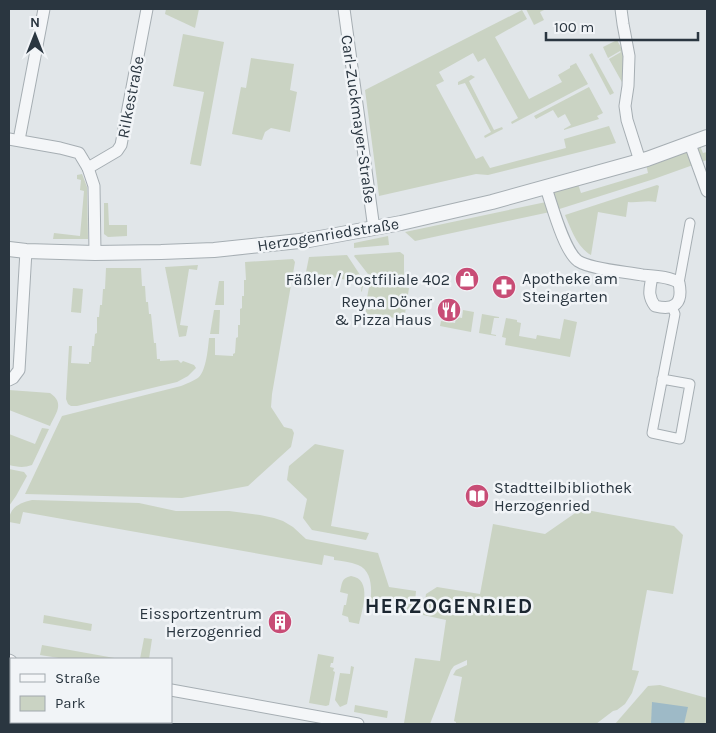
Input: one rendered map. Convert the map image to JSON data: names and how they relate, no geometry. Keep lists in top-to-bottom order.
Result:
{
  "streets": {
    "street": ["Rilkestraße", "Carl-Zuckmayer-Straße", "Herzogenriedstraße"]
  },
  "crossings": [
    ["Carl-Zuckmayer-Straße", "Herzogenriedstraße"]
  ],
  "districts": ["HERZOGENRIED"],
  "places": {
    "shop": ["Fäßler / Postfiliale 402"],
    "pharmacy": ["Apotheke am Steingarten"],
    "restaurant": ["Reyna Döner & Pizza Haus"],
    "library": ["Stadtteilbibliothek Herzogenried"],
    "building": ["Eissportzentrum Herzogenried"]
  },
  "legend": ["Straße", "Park"],
  "scale_bar": "100 m",
  "north": "top"
}
